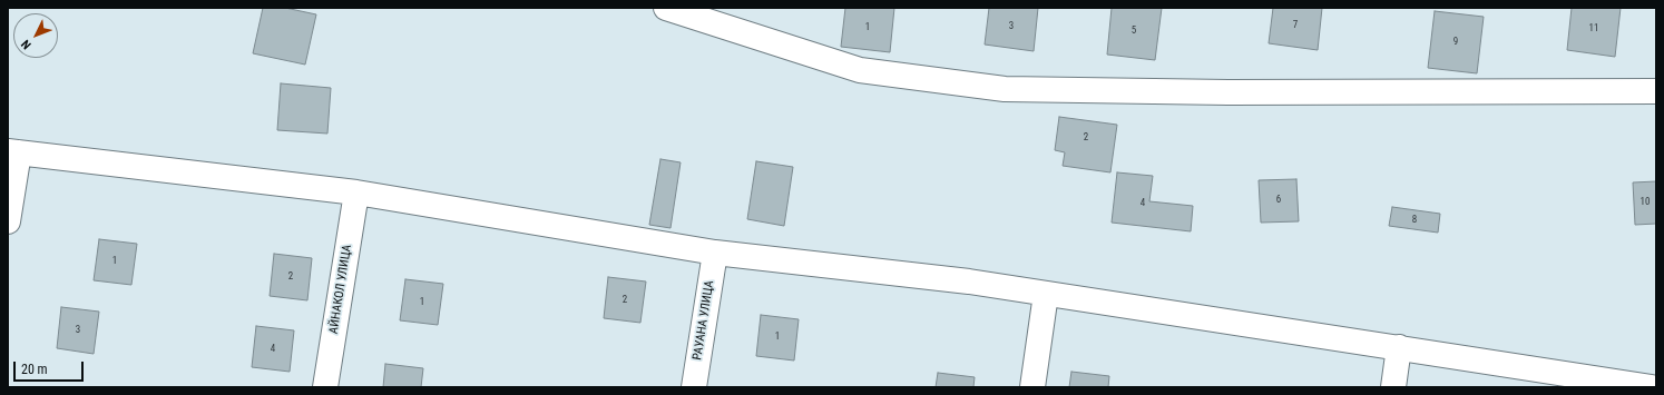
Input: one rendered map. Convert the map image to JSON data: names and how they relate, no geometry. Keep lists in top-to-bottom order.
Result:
{
  "streets": {
    "street": ["АЙНАКОЛ УЛИЦА", "РАУАНА УЛИЦА"]
  },
  "house_numbers": [
    "7",
    "3",
    "1",
    "11",
    "5",
    "9",
    "2",
    "6",
    "10",
    "4",
    "8",
    "1",
    "2",
    "2",
    "1",
    "3",
    "1",
    "4"
  ],
  "scale_bar": "20 m",
  "north": "bottom left"
}
